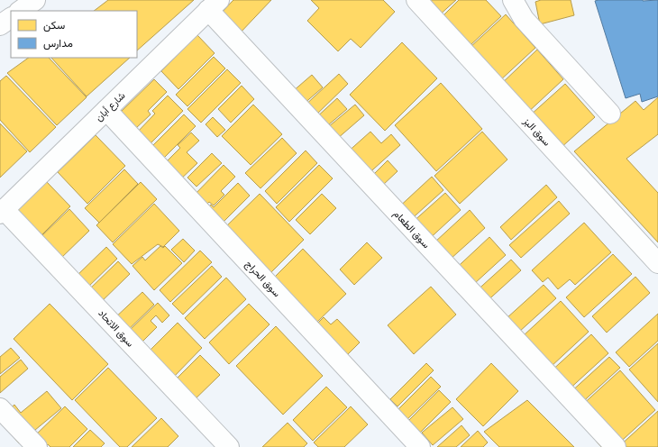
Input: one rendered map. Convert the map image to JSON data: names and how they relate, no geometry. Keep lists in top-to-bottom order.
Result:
{
  "streets": {
    "street": [
      "شارع أبان",
      "سوق البز",
      "سوق الطعام",
      "سوق الحراج",
      "سوق الاتحاد"
    ]
  },
  "crossings": [
    ["شارع أبان", "سوق الطعام"],
    ["شارع أبان", "سوق الحراج"],
    ["شارع أبان", "سوق الاتحاد"]
  ],
  "legend": ["سكن", "مدارس"]
}
